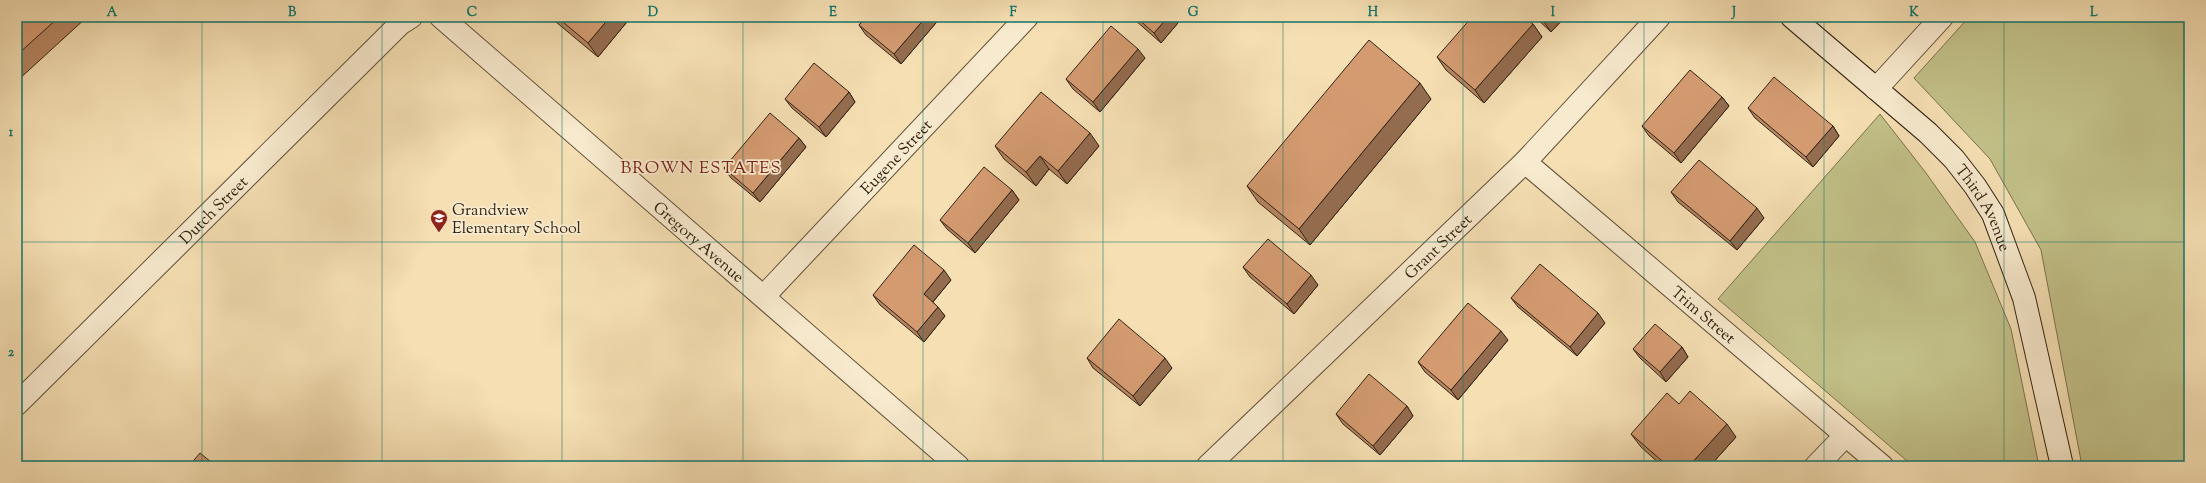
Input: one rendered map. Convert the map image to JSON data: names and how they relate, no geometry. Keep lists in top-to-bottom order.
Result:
{
  "streets": {
    "street": [
      "Eugene Street",
      "Third Avenue",
      "Dutch Street",
      "Gregory Avenue",
      "Grant Street",
      "Trim Street"
    ]
  },
  "crossings": [
    ["Eugene Street", "Gregory Avenue"],
    ["Grant Street", "Trim Street"]
  ],
  "districts": ["BROWN ESTATES"],
  "places": {
    "school or university": ["Grandview Elementary School"]
  },
  "grid": {
    "columns": [
      "A",
      "B",
      "C",
      "D",
      "E",
      "F",
      "G",
      "H",
      "I",
      "J",
      "K",
      "L"
    ],
    "rows": ["1", "2"]
  }
}
